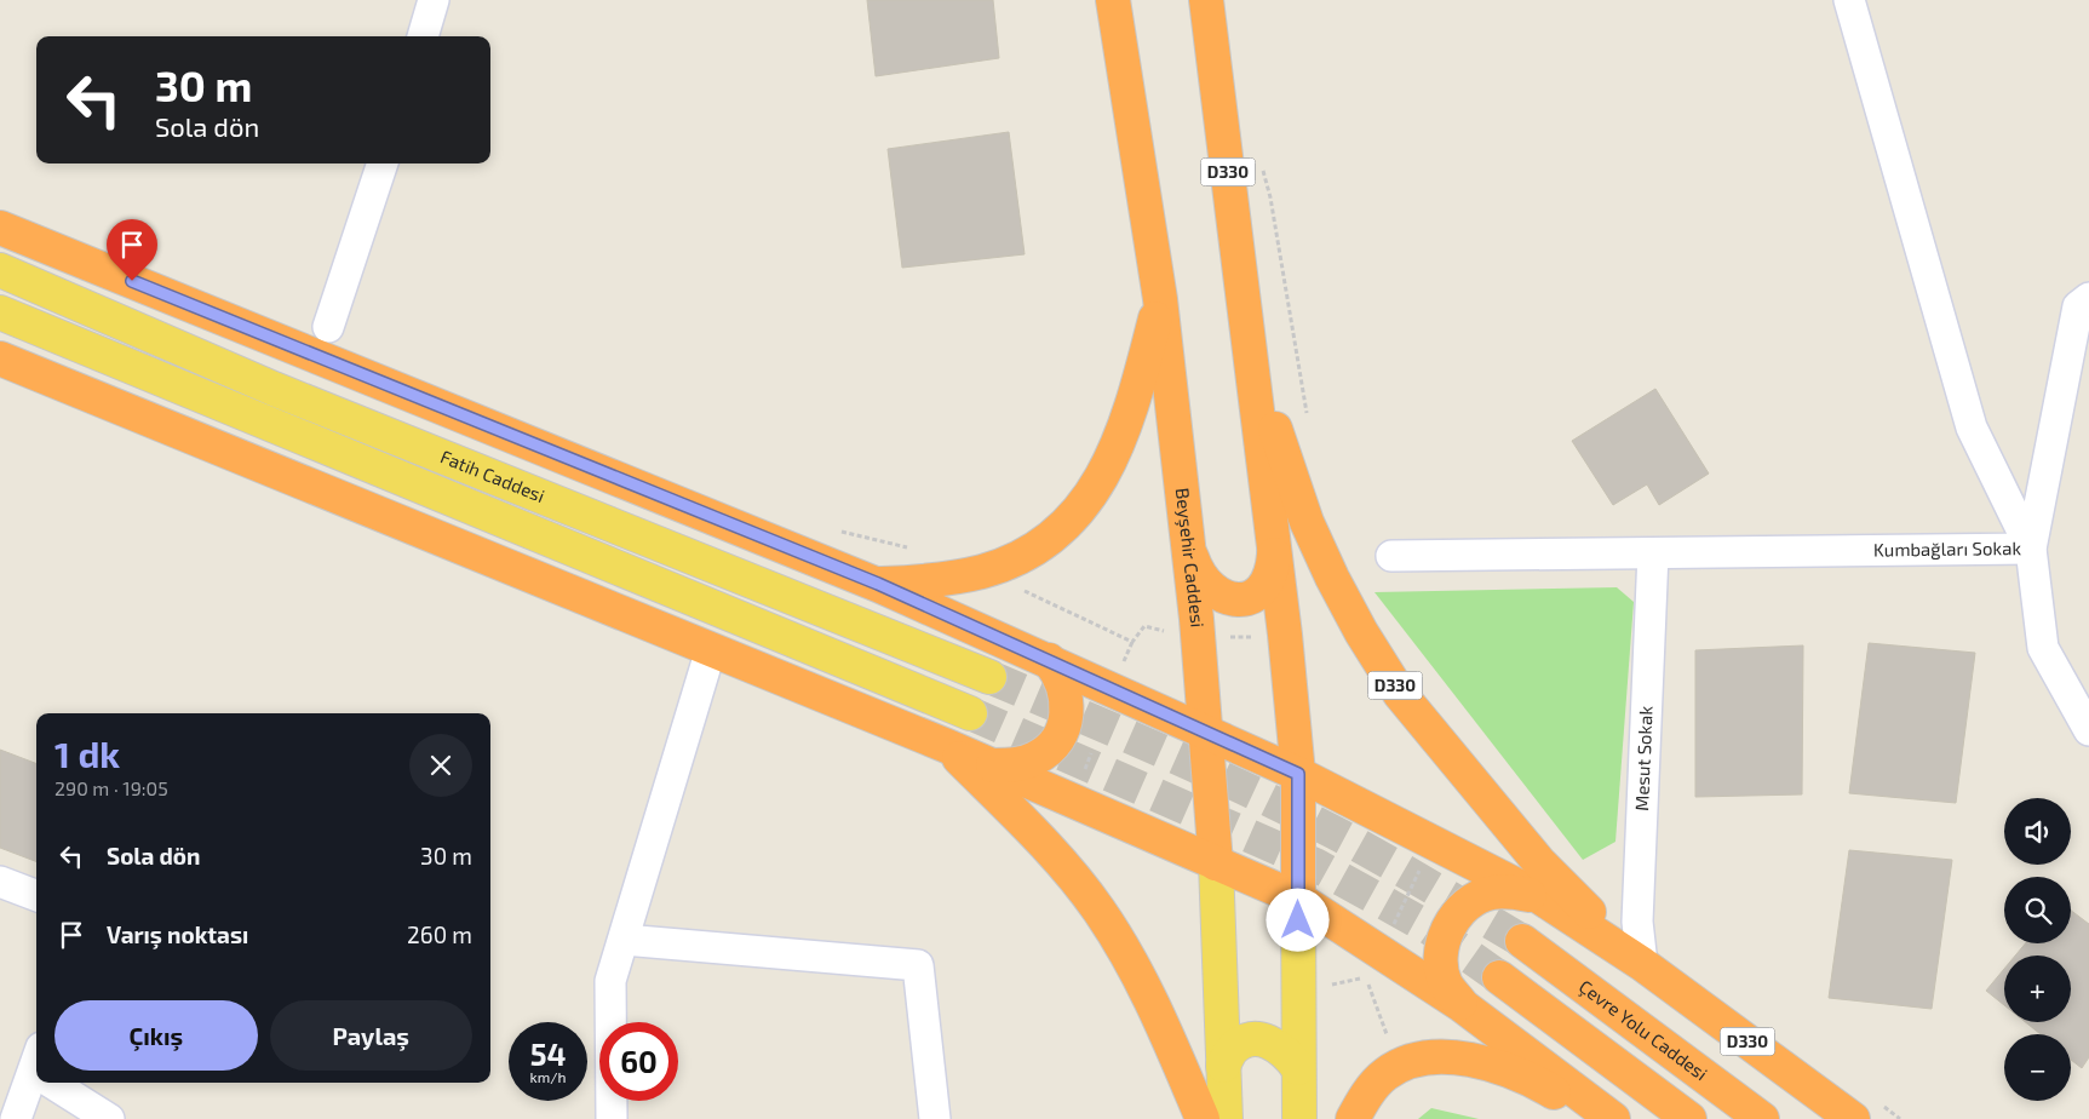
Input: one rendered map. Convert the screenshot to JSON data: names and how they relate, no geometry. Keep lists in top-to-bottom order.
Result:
{
  "streets": {
    "highway": ["D330", "Beyşehir Caddesi", "Çevre Yolu Caddesi"],
    "main road": ["Fatih Caddesi"],
    "street": ["Kumbağları Sokak", "Mesut Sokak"]
  },
  "crossings": [
    ["D330", "Mesut Sokak"],
    ["Kumbağları Sokak", "Mesut Sokak"]
  ],
  "page": {
    "turn": ["30 m", "Sola dön"],
    "heading": ["1 dk", "290 m · 19:05"],
    "map_buttons": ["+", "−"],
    "list": [
      {
        "name": "Sola dön",
        "value": "30 m"
      },
      {
        "name": "Varış noktası",
        "value": "260 m"
      }
    ],
    "buttons": ["Çıkış", "Paylaş"],
    "speed": "54 km/h",
    "limit": "60"
  }
}
